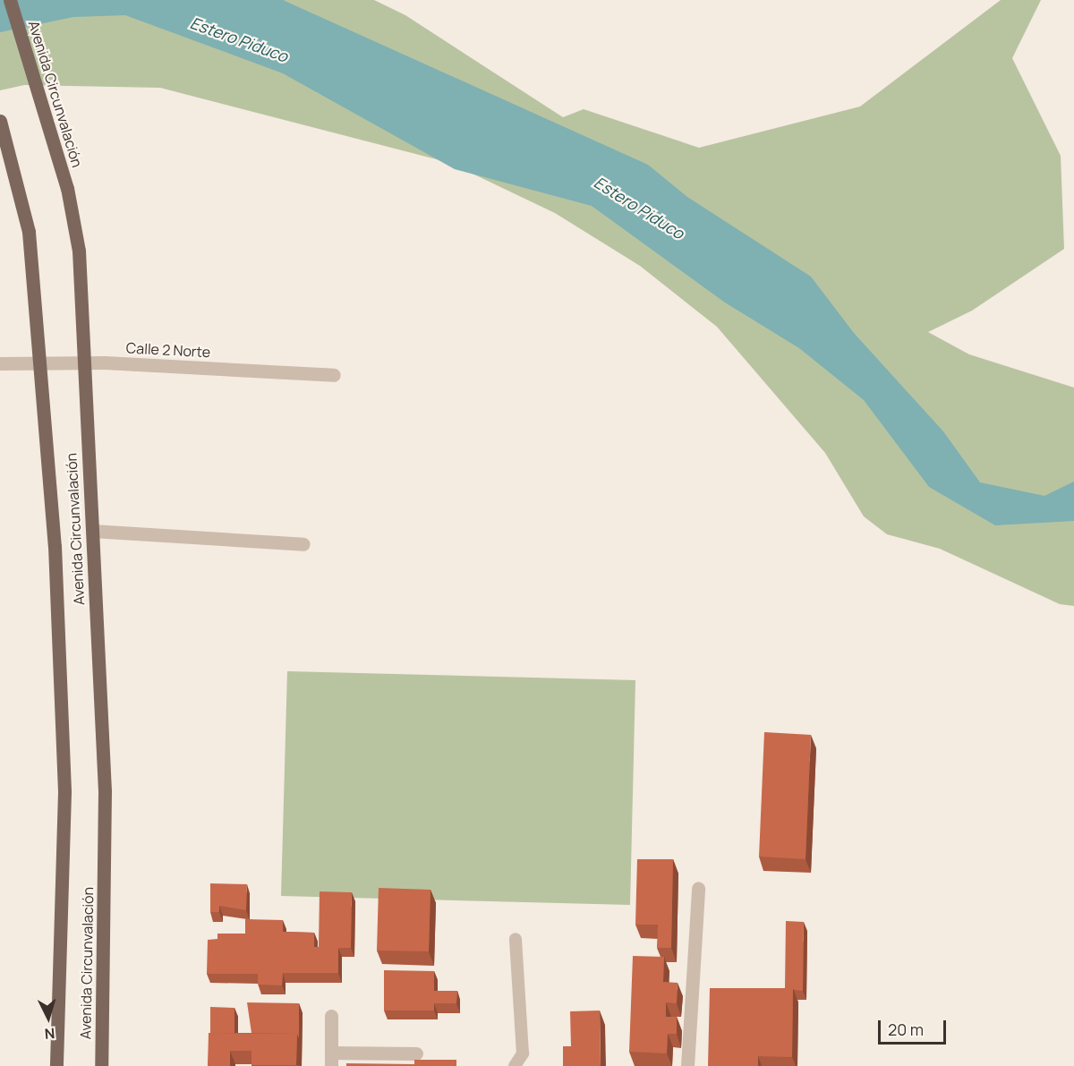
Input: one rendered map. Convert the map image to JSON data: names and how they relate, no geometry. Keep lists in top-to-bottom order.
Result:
{
  "streets": {
    "main road": ["Avenida Circunvalación"],
    "street": ["Calle 2 Norte"]
  },
  "crossings": [
    ["Avenida Circunvalación", "Calle 2 Norte"]
  ],
  "water": ["Estero Piduco"],
  "scale_bar": "20 m",
  "north": "bottom"
}
